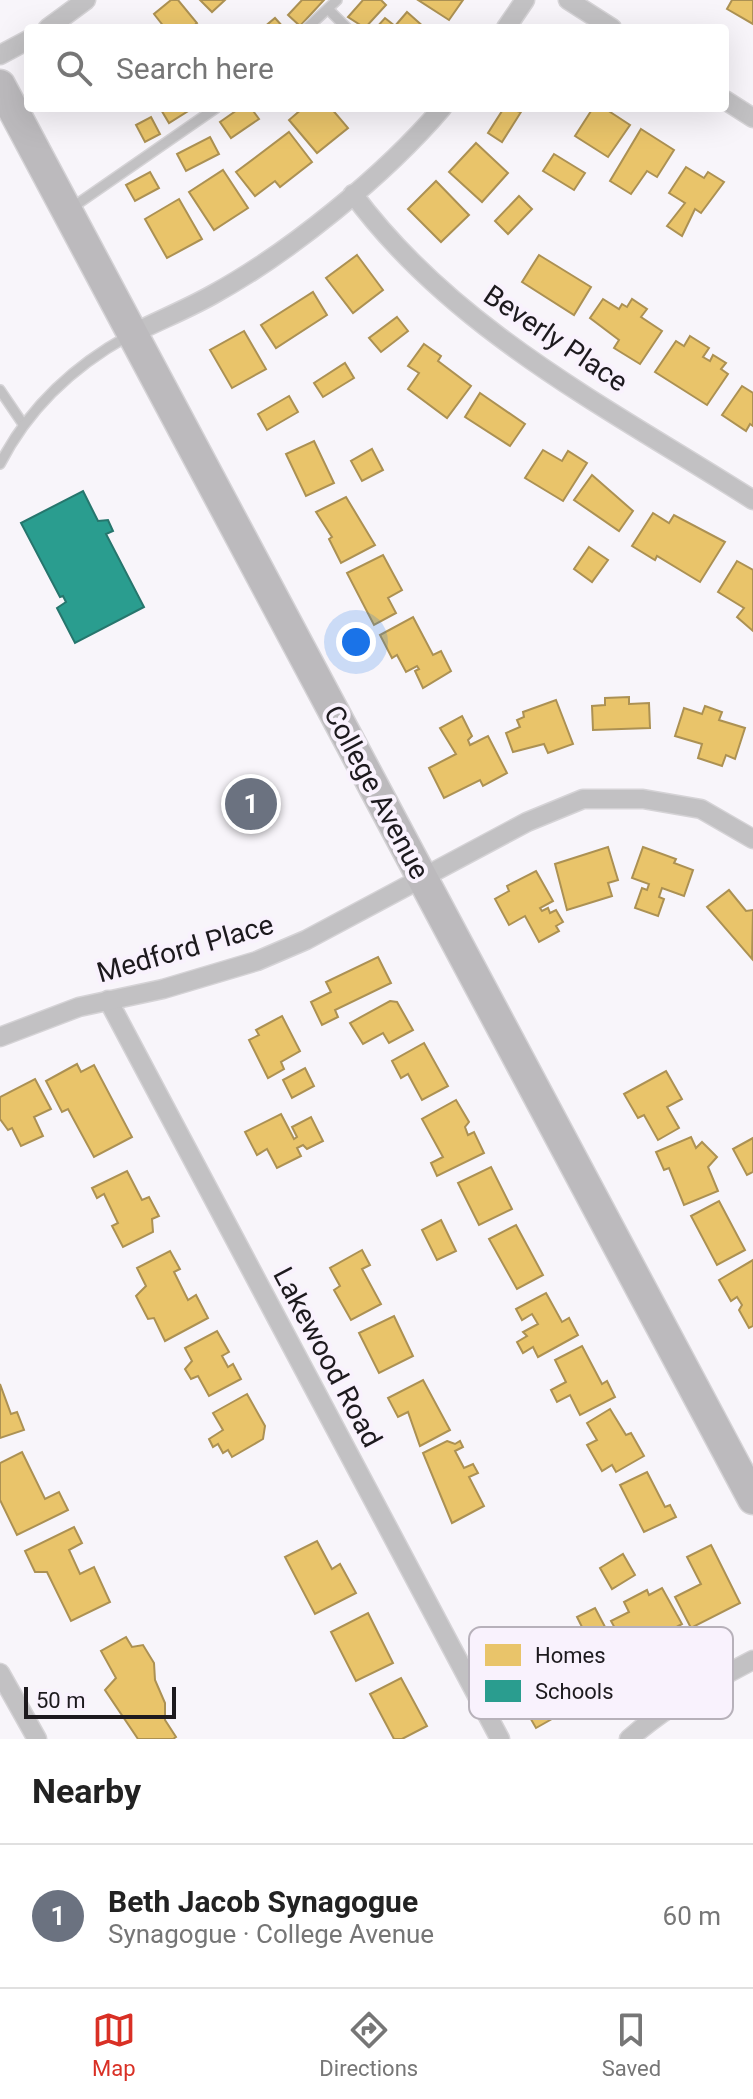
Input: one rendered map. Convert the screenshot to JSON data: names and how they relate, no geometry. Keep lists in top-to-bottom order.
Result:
{
  "streets": {
    "main road": ["College Avenue"],
    "street": ["Beverly Place", "Medford Place", "Lakewood Road"]
  },
  "crossings": [
    ["College Avenue", "Medford Place"],
    ["Medford Place", "Lakewood Road"]
  ],
  "legend": ["Homes", "Schools"],
  "scale_bar": "50 m",
  "page": {
    "search": "Search here",
    "pins": "1",
    "scale": "50 m",
    "heading": "Nearby",
    "list": [
      {
        "mark": "1",
        "name": "Beth Jacob Synagogue",
        "note": "Synagogue · College Avenue",
        "value": "60 m"
      }
    ],
    "nav": ["Map", "Directions", "Saved"]
  }
}
